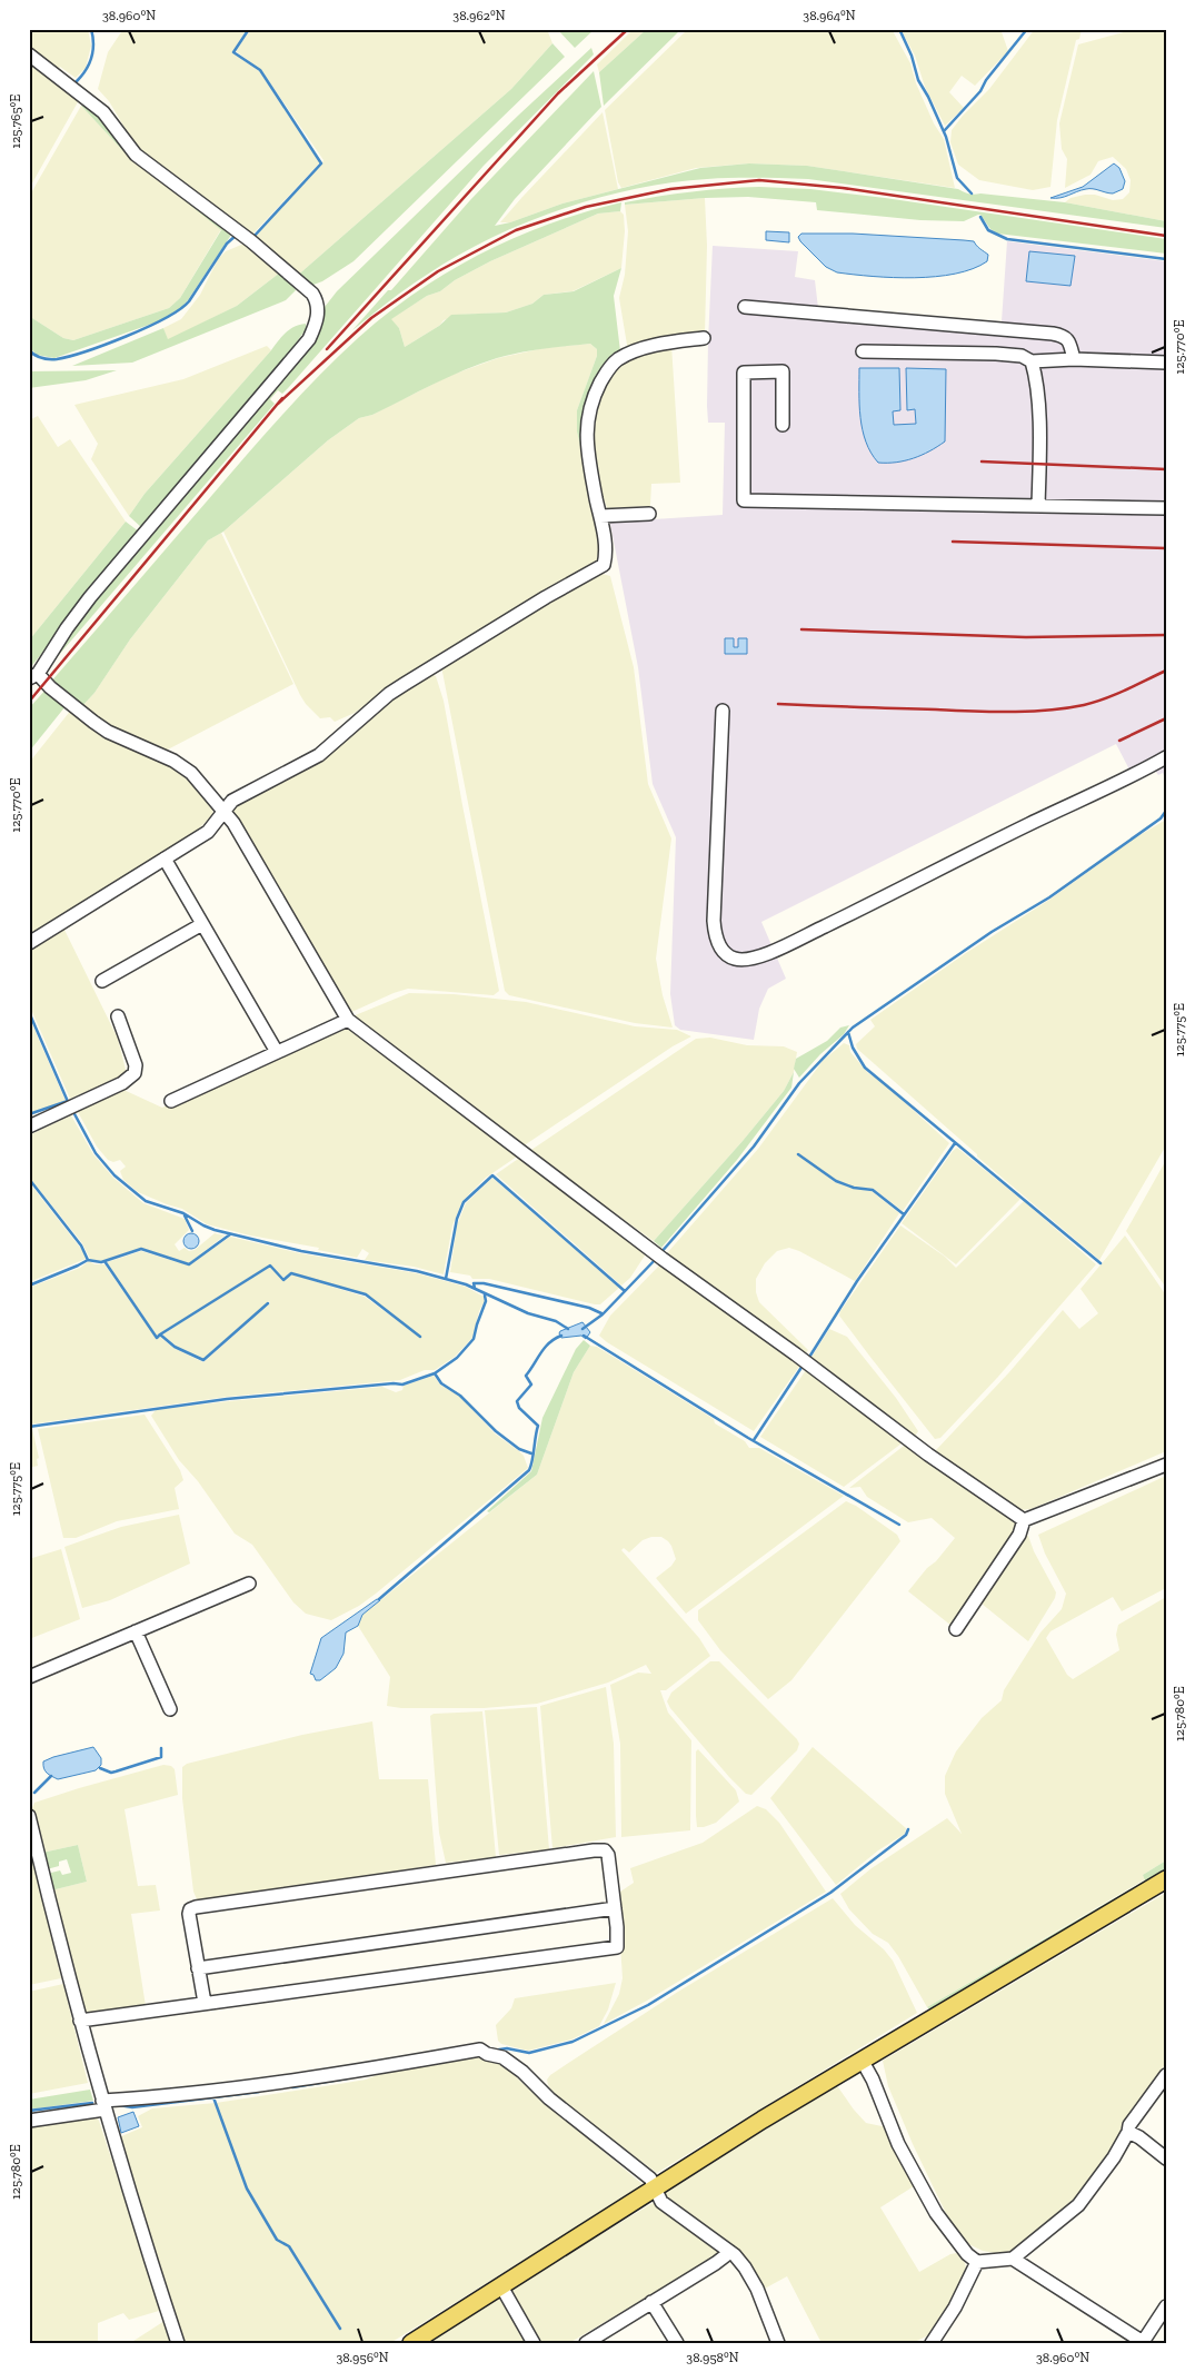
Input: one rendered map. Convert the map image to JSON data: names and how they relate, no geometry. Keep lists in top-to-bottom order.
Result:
{
  "coordinates": [
    "38.960°N",
    "38.962°N",
    "38.964°N",
    "125.765°E",
    "125.770°E",
    "125.775°E",
    "125.780°E",
    "38.956°N",
    "38.958°N"
  ]
}
